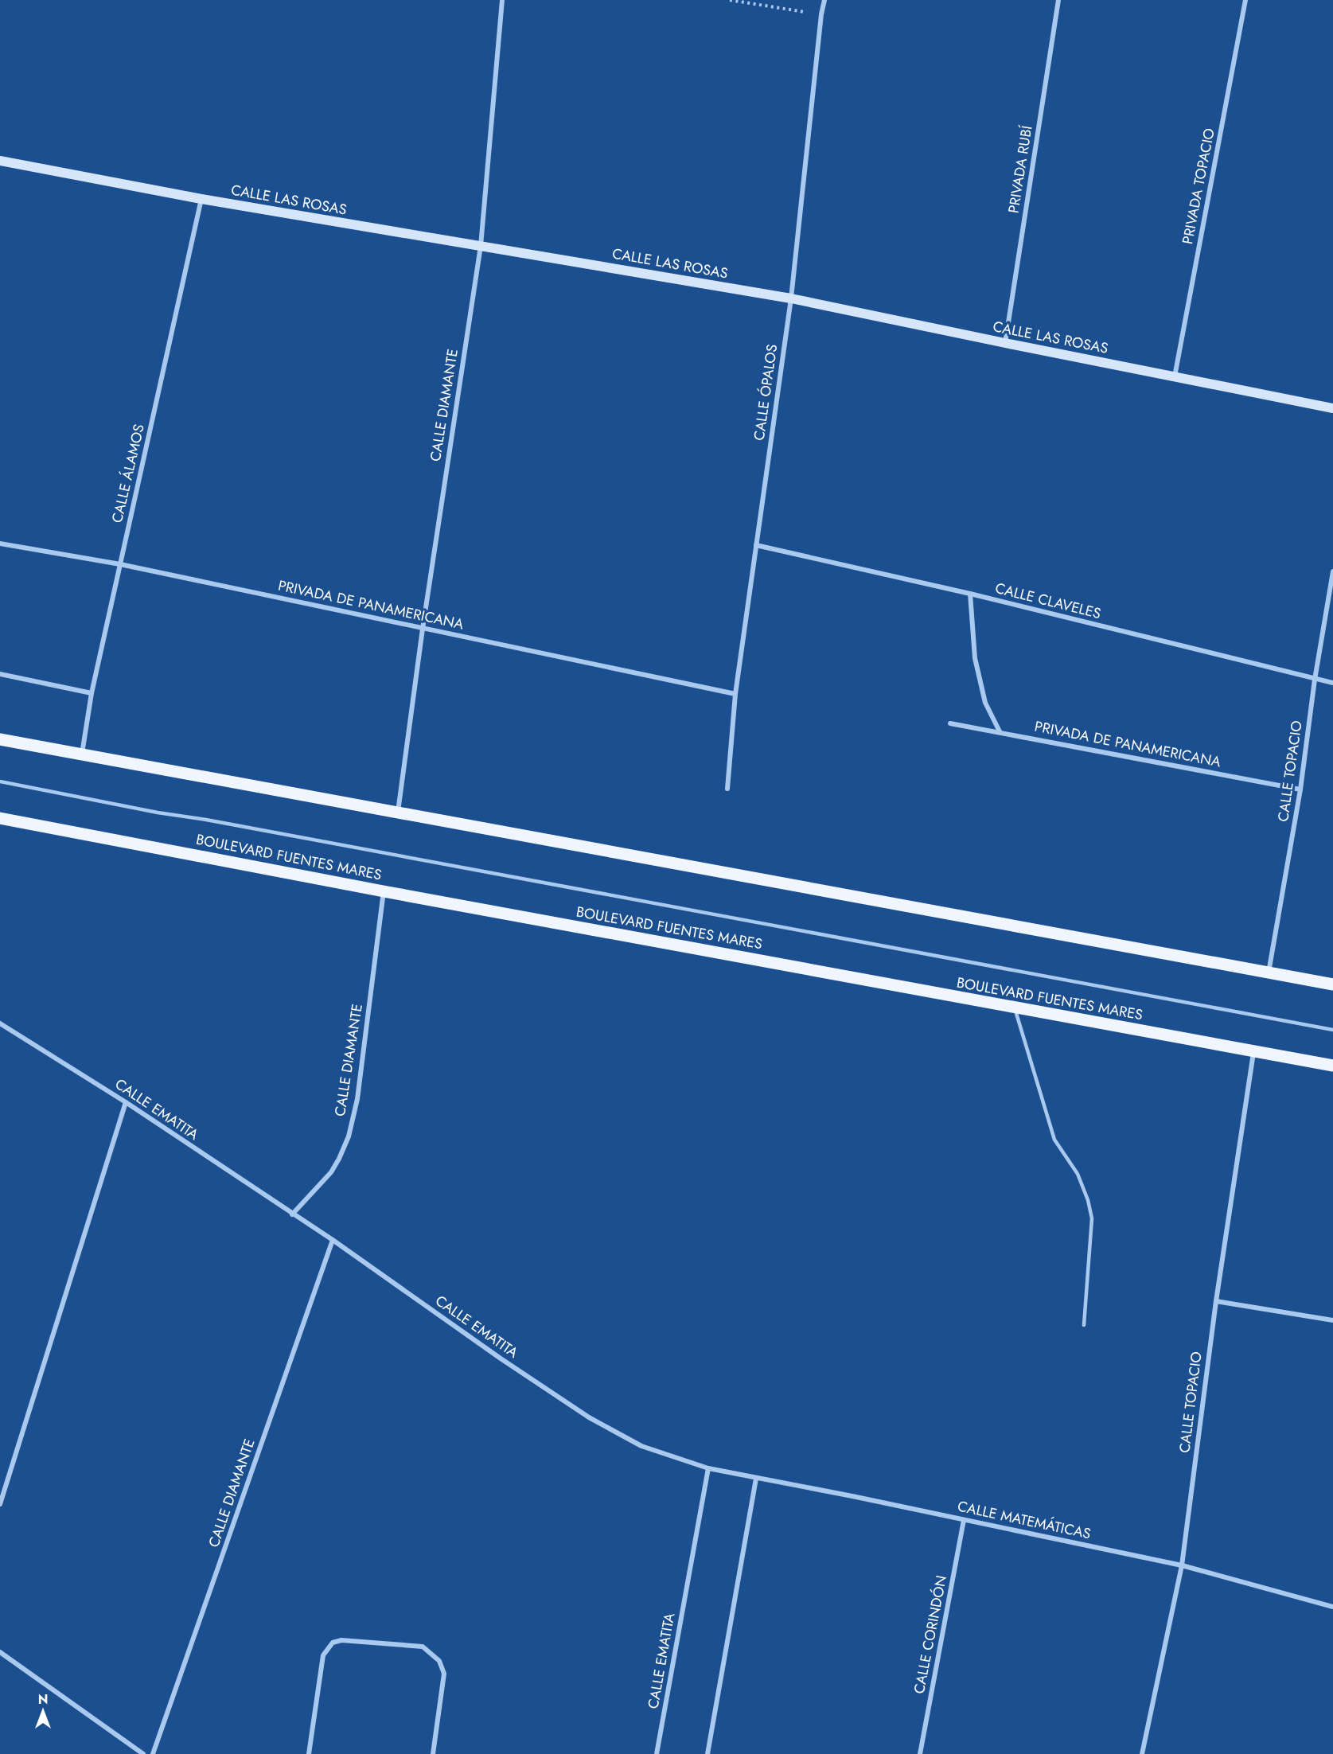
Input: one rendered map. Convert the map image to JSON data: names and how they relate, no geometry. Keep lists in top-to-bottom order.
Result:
{
  "streets": {
    "main road": ["BOULEVARD FUENTES MARES"],
    "street": [
      "PRIVADA RUBÍ",
      "PRIVADA TOPACIO",
      "CALLE LAS ROSAS",
      "CALLE ÓPALOS",
      "CALLE DIAMANTE",
      "CALLE ÁLAMOS",
      "CALLE CLAVELES",
      "PRIVADA DE PANAMERICANA",
      "CALLE TOPACIO",
      "CALLE EMATITA",
      "CALLE MATEMÁTICAS",
      "CALLE CORINDÓN"
    ]
  },
  "crossings": [
    ["PRIVADA RUBÍ", "CALLE LAS ROSAS"],
    ["PRIVADA TOPACIO", "CALLE LAS ROSAS"],
    ["CALLE LAS ROSAS", "CALLE ÓPALOS"],
    ["CALLE LAS ROSAS", "CALLE DIAMANTE"],
    ["CALLE LAS ROSAS", "CALLE ÁLAMOS"],
    ["CALLE ÓPALOS", "CALLE CLAVELES"],
    ["CALLE ÓPALOS", "PRIVADA DE PANAMERICANA"],
    ["CALLE DIAMANTE", "PRIVADA DE PANAMERICANA"],
    ["CALLE DIAMANTE", "BOULEVARD FUENTES MARES"],
    ["CALLE DIAMANTE", "CALLE EMATITA"],
    ["CALLE ÁLAMOS", "PRIVADA DE PANAMERICANA"],
    ["CALLE CLAVELES", "CALLE TOPACIO"],
    ["PRIVADA DE PANAMERICANA", "CALLE TOPACIO"],
    ["CALLE TOPACIO", "BOULEVARD FUENTES MARES"],
    ["CALLE TOPACIO", "CALLE MATEMÁTICAS"],
    ["CALLE EMATITA", "CALLE MATEMÁTICAS"],
    ["CALLE MATEMÁTICAS", "CALLE CORINDÓN"]
  ],
  "north": "top"
}
